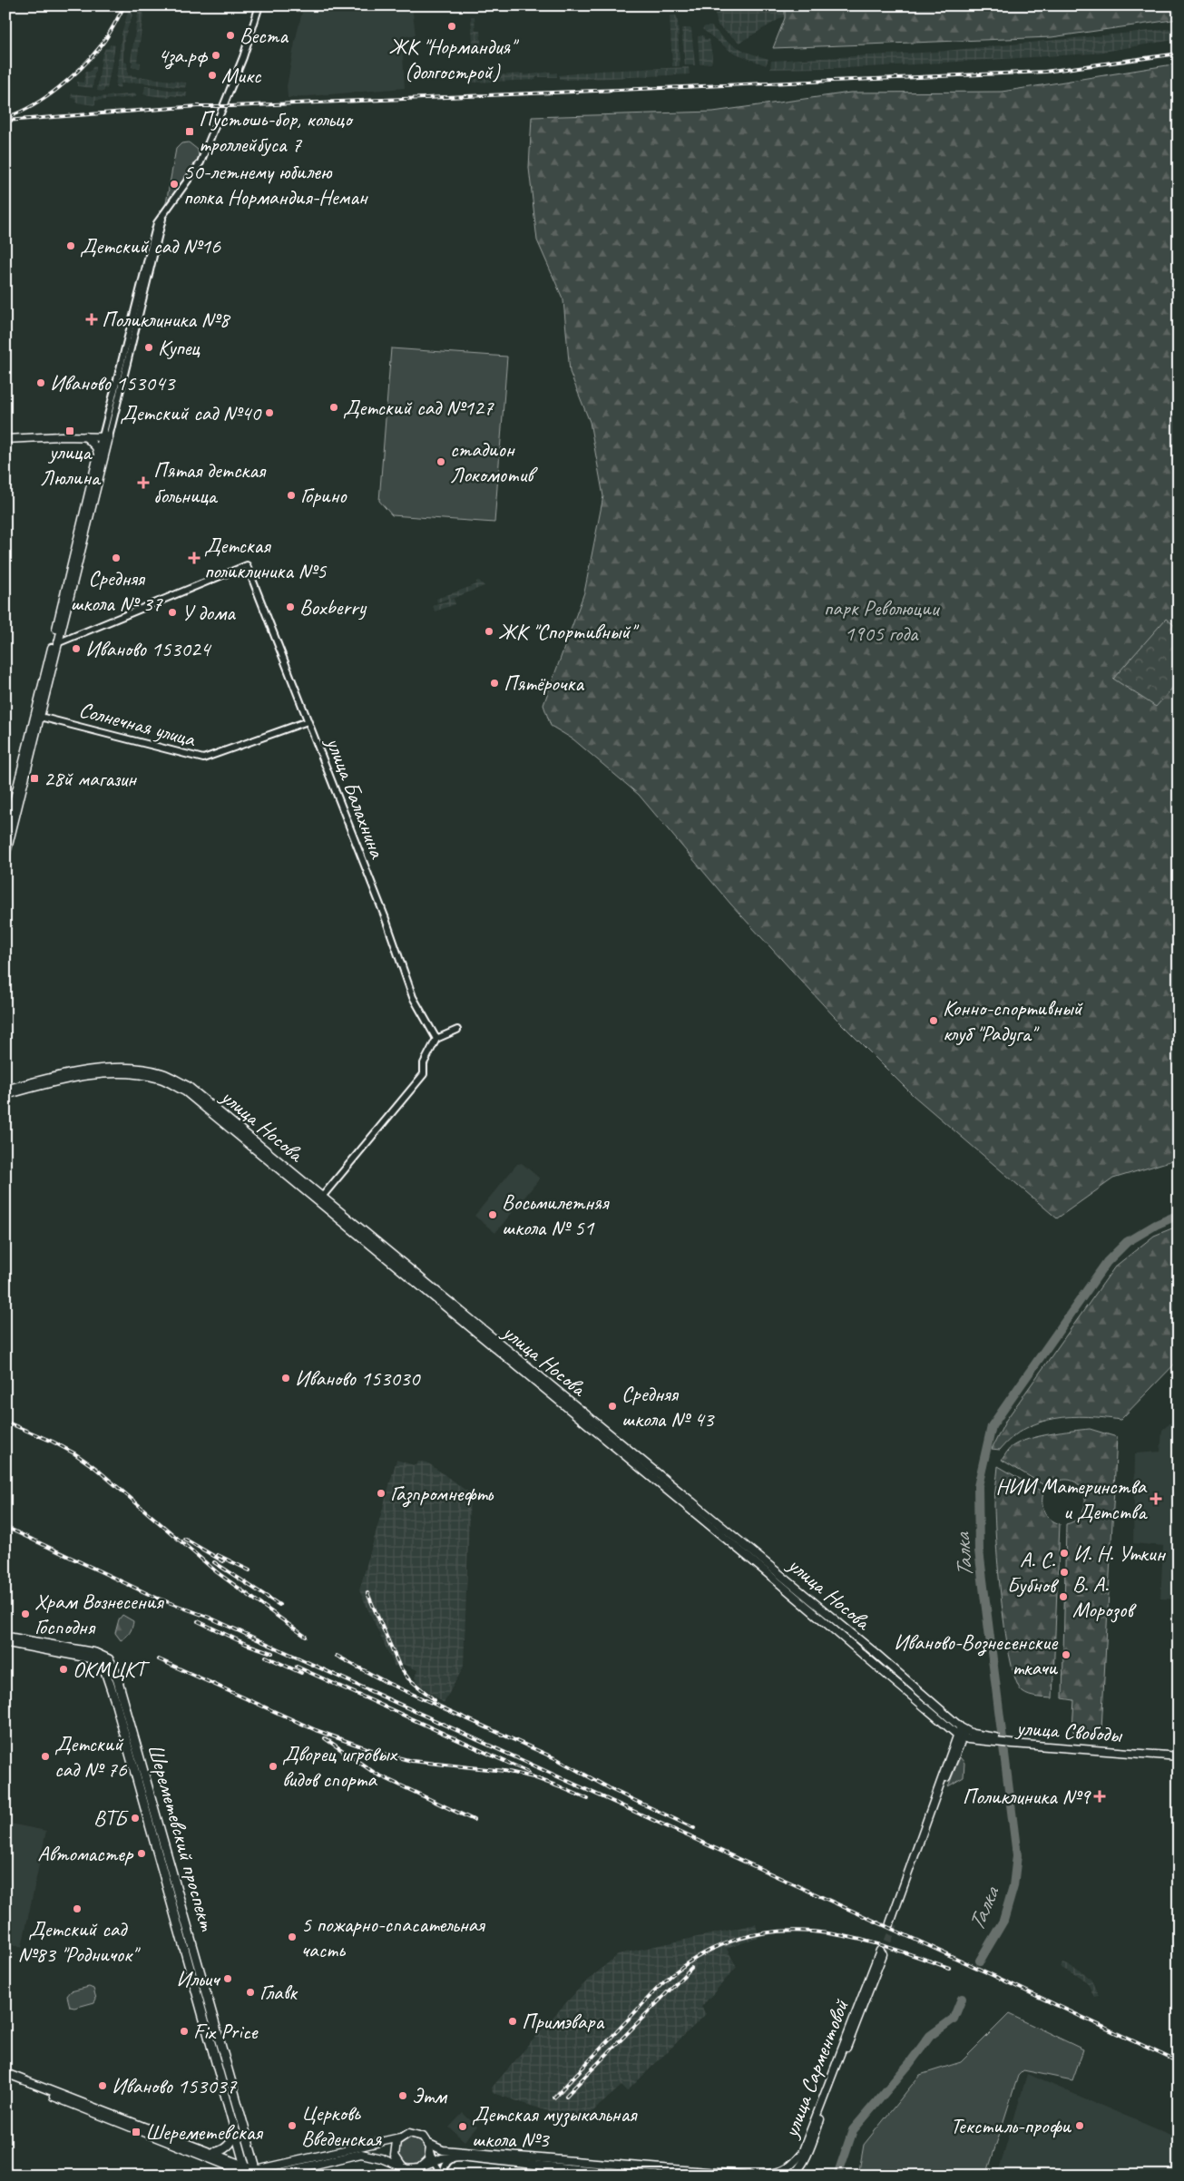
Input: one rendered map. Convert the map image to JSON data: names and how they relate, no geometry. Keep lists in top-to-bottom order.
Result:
{
  "streets": {
    "main road": [
      "улица Носова",
      "улица Свободы",
      "Шереметевский проспект",
      "улица Сарментовой"
    ],
    "street": ["Солнечная улица", "улица Балахнина"]
  },
  "crossings": [
    ["Солнечная улица", "улица Балахнина"],
    ["улица Носова", "улица Свободы"]
  ],
  "water": ["Талка"],
  "parks": ["парк Революции 1905 года"],
  "places": {
    "other": [
      "ЖК \"Нормандия\" (долгострой)",
      "Веста",
      "4за.рф",
      "Микс",
      "50-летнему юбилею полка Нормандия-Неман",
      "Детский сад №16",
      "Купец",
      "Иваново 153043",
      "Детский сад №127",
      "Детский сад №40",
      "стадион Локомотив",
      "Горино",
      "Средняя школа № 37",
      "Boxberry",
      "У дома",
      "ЖК \"Спортивный\"",
      "Иваново 153024",
      "Пятёрочка",
      "Конно-спортивный клуб \"Радуга\"",
      "Восьмилетняя школа № 51",
      "Иваново 153030",
      "Средняя школа № 43",
      "Газпромнефть",
      "И. Н. Уткин",
      "А. С. Бубнов",
      "В. А. Морозов",
      "Храм Вознесения Господня",
      "Иваново-Вознесенские ткачи",
      "ОКМЦКТ",
      "Детский сад № 76",
      "Дворец игровых видов спорта",
      "ВТБ",
      "Автомастер",
      "Детский сад №83 \"Родничок\"",
      "5 пожарно-спасательная часть",
      "Ильич",
      "Главк",
      "Примэвара",
      "Fix Price",
      "Иваново 153037",
      "Этм",
      "Церковь Введенская",
      "Текстиль-профи",
      "Детская музыкальная школа №3"
    ],
    "transit": [
      "Пустошь-бор, кольцо троллейбуса 7",
      "улица Люлина",
      "28й магазин",
      "Шереметевская"
    ],
    "health": [
      "Поликлиника №8",
      "Пятая детская больница",
      "Детская поликлиника №5",
      "НИИ Материнства и Детства",
      "Поликлиника №9"
    ]
  }
}
